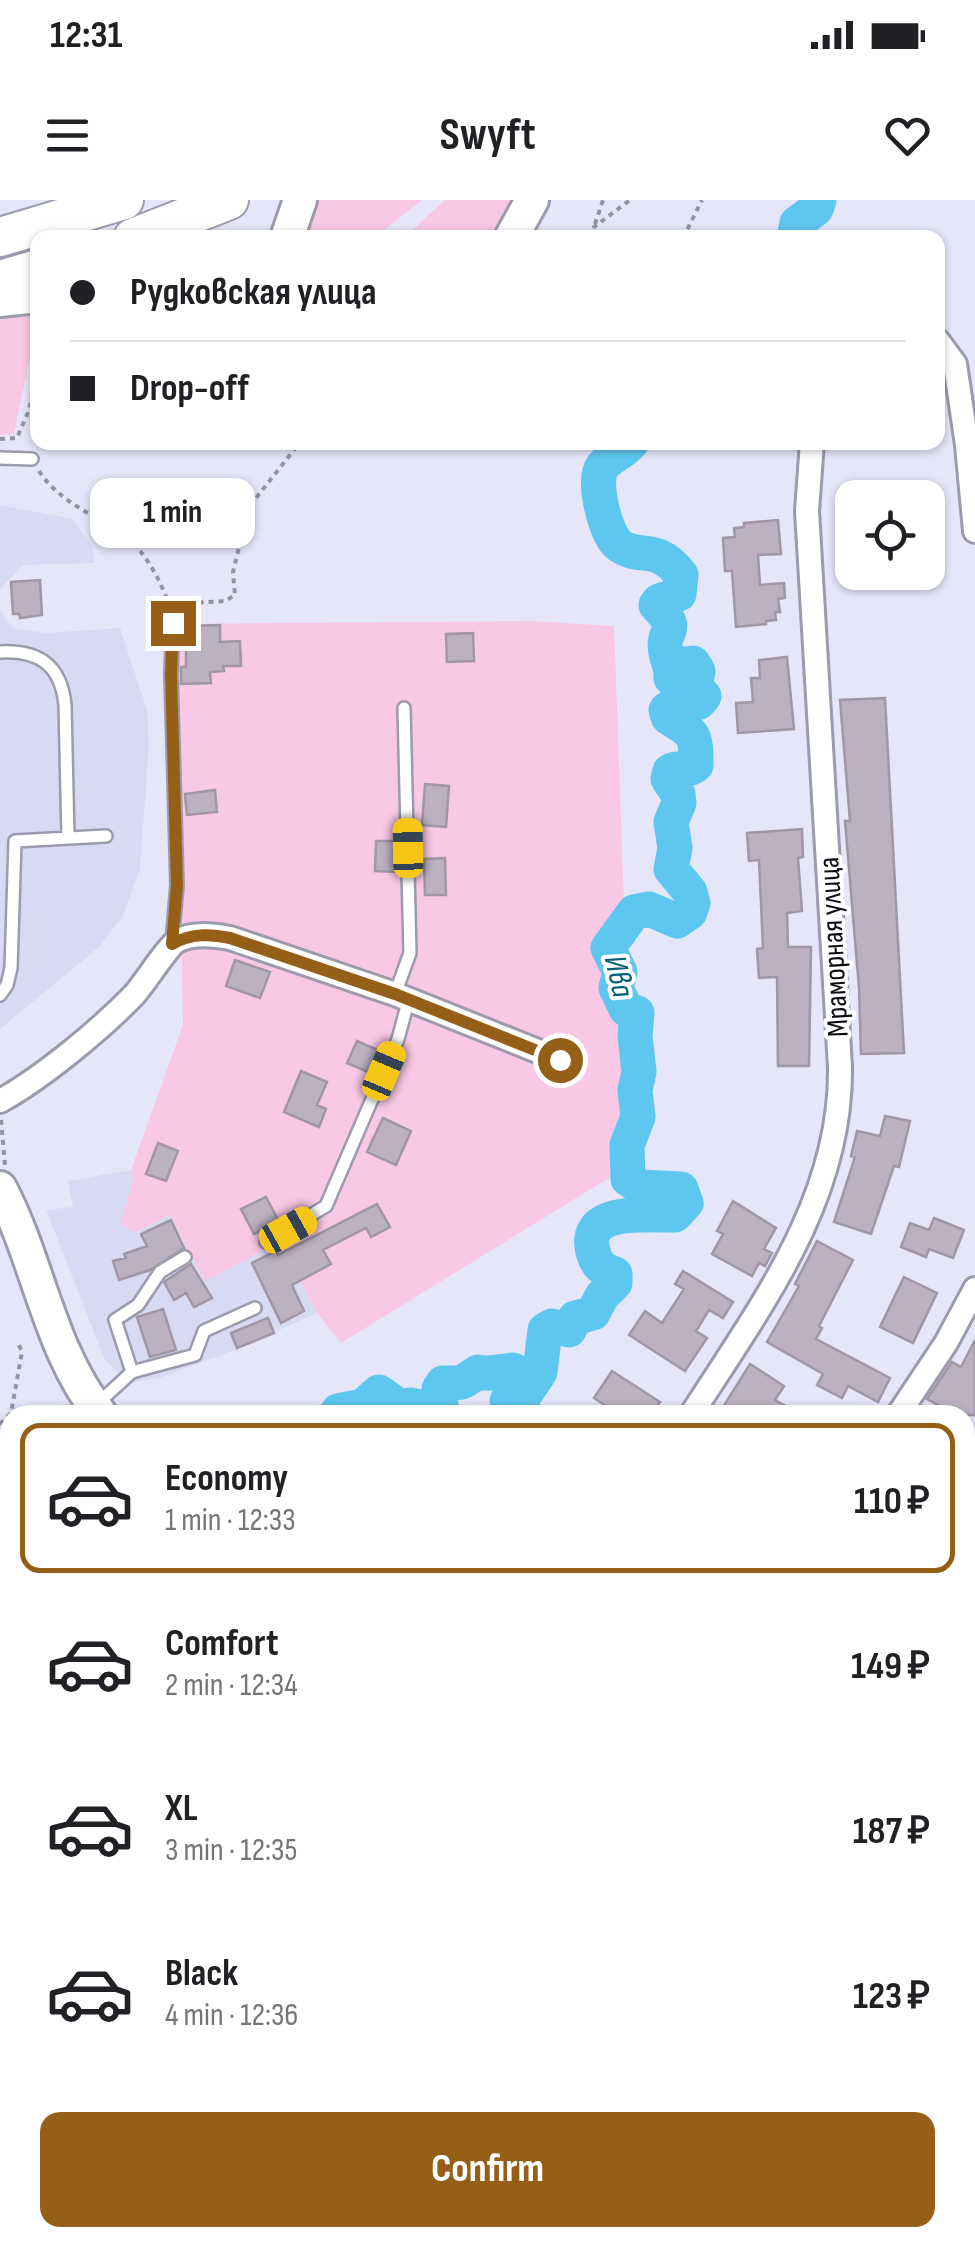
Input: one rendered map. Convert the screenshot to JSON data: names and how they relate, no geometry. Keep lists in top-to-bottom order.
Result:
{
  "streets": {
    "street": ["Мраморная улица"]
  },
  "water": ["Ива"],
  "page": {
    "status": "12:31",
    "header": "Swyft",
    "banner": ["Рудковская улица", "Drop-off"],
    "bubble": "1 min",
    "list": [
      {
        "name": "Economy",
        "note": "1 min · 12:33",
        "value": "110 ₽"
      },
      {
        "name": "Comfort",
        "note": "2 min · 12:34",
        "value": "149 ₽"
      },
      {
        "name": "XL",
        "note": "3 min · 12:35",
        "value": "187 ₽"
      },
      {
        "name": "Black",
        "note": "4 min · 12:36",
        "value": "123 ₽"
      }
    ],
    "buttons": "Confirm"
  }
}
